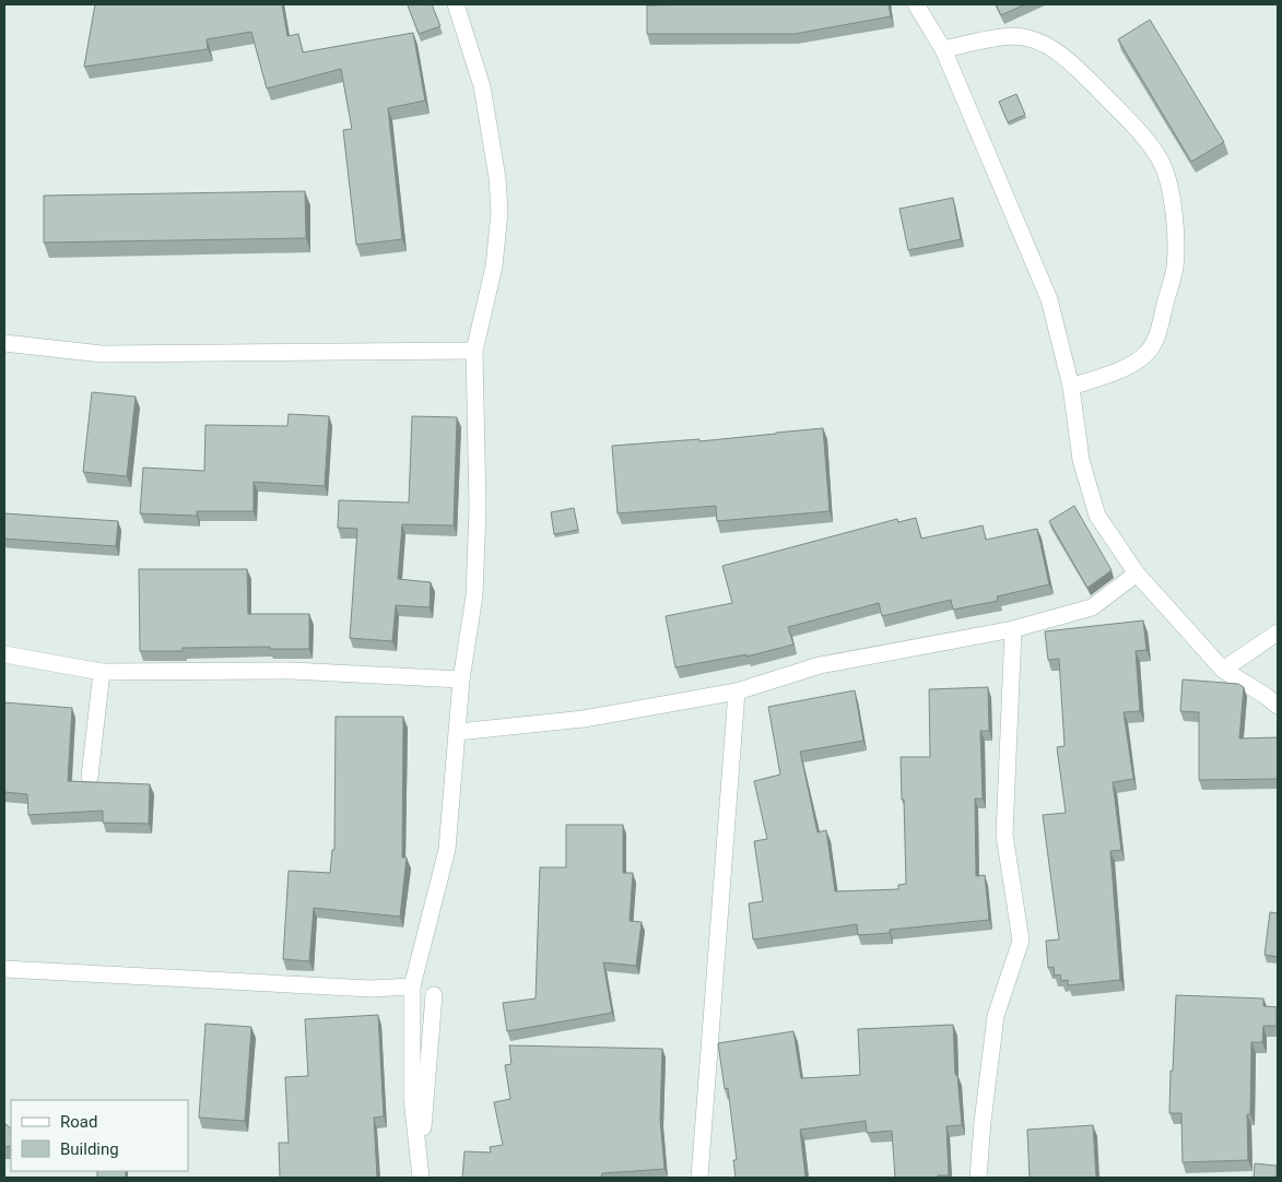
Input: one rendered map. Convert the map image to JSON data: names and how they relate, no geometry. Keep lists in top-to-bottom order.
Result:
{
  "legend": ["Road", "Building"]
}
